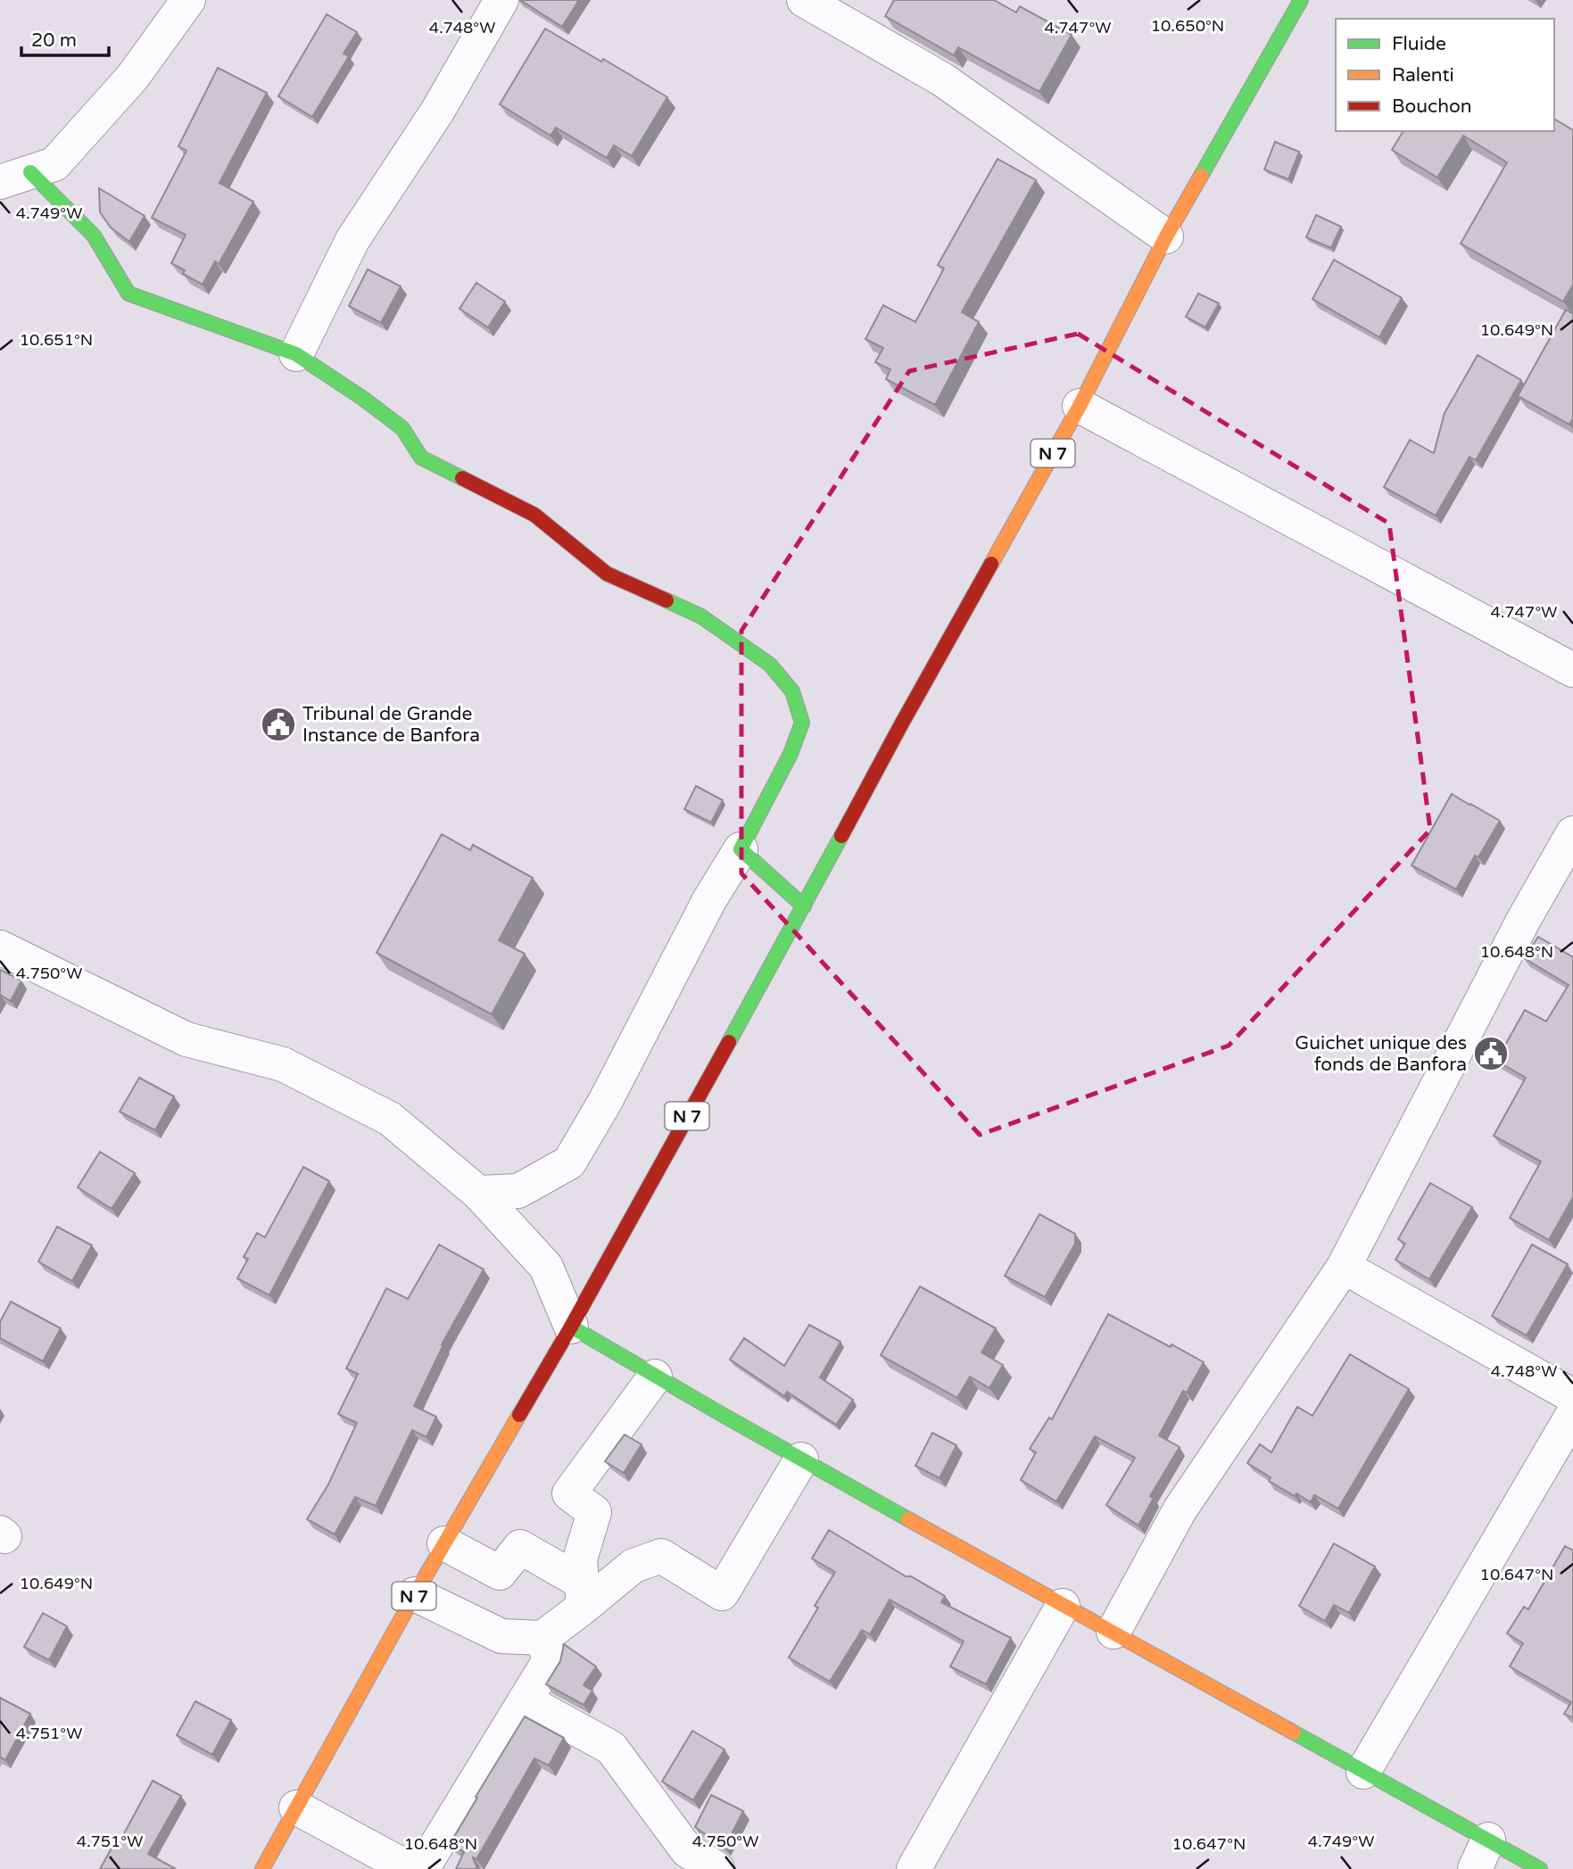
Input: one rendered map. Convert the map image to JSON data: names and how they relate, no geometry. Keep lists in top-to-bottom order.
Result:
{
  "streets": {
    "main road": ["N 7"]
  },
  "places": {
    "public building": ["Tribunal de Grande Instance de Banfora", "Guichet unique des fonds de Banfora"]
  },
  "legend": ["Fluide", "Ralenti", "Bouchon"],
  "scale_bar": "20 m",
  "coordinates": [
    "10.650°N",
    "4.747°W",
    "4.748°W",
    "4.749°W",
    "10.649°N",
    "10.651°N",
    "10.648°N",
    "4.750°W",
    "10.647°N",
    "4.751°W"
  ]
}
